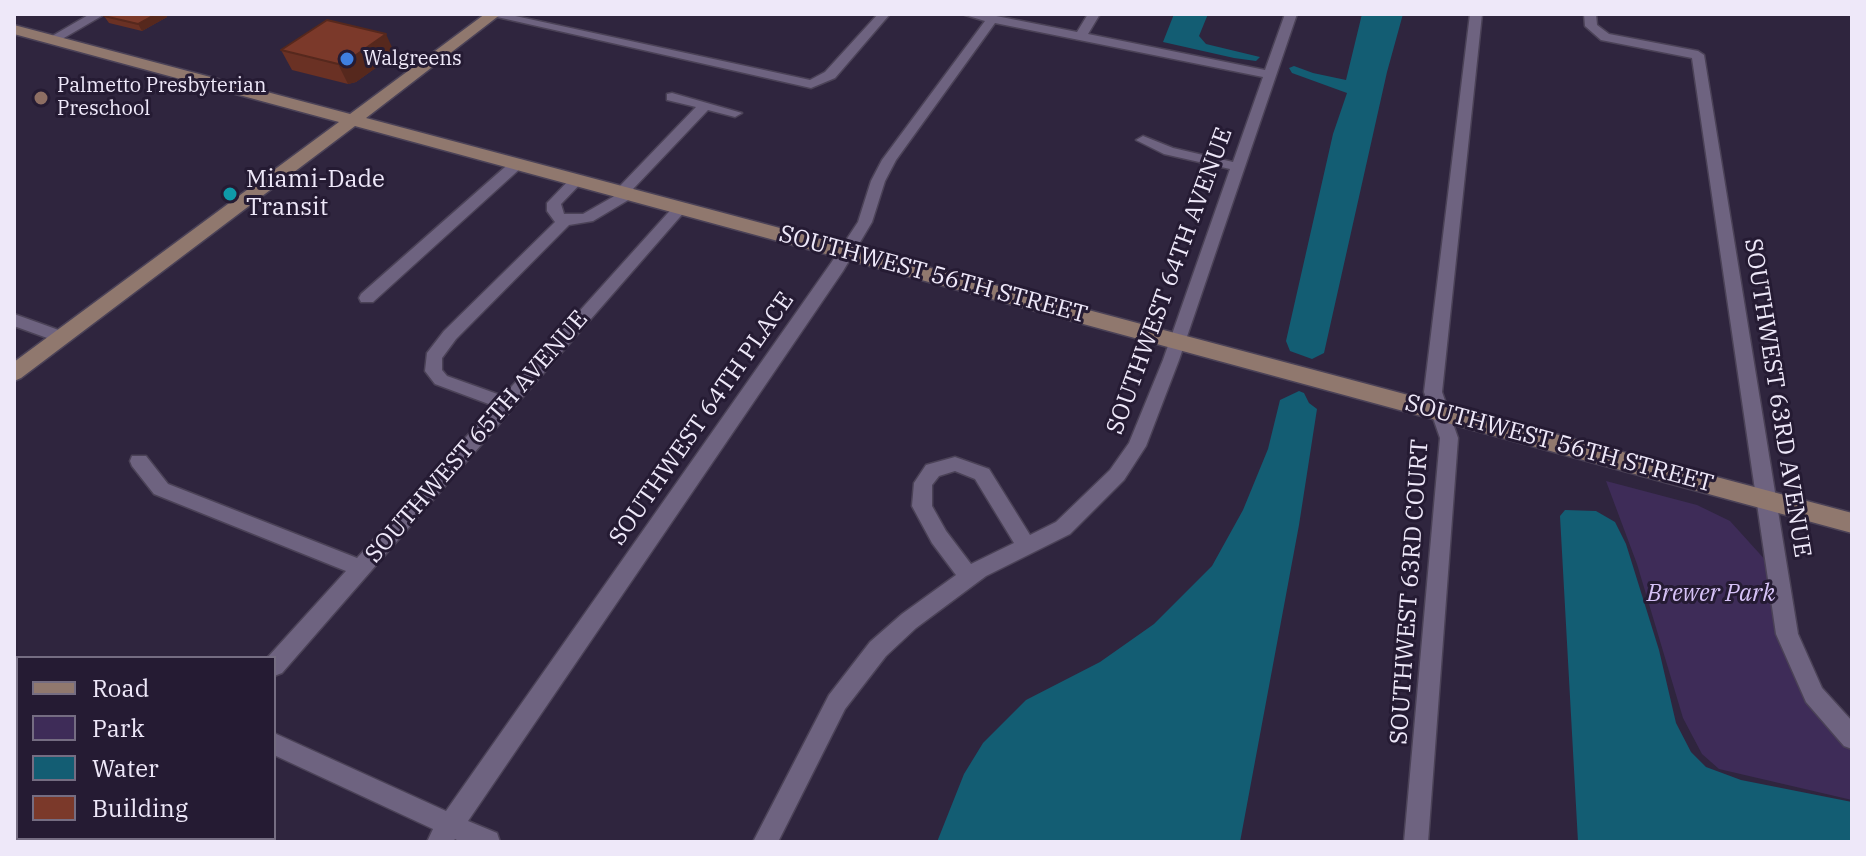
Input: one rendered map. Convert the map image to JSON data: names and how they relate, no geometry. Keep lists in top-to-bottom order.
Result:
{
  "streets": {
    "main road": ["SOUTHWEST 56TH STREET"],
    "street": [
      "SOUTHWEST 64TH AVENUE",
      "SOUTHWEST 63RD AVENUE",
      "SOUTHWEST 64TH PLACE",
      "SOUTHWEST 65TH AVENUE",
      "SOUTHWEST 63RD COURT"
    ]
  },
  "crossings": [
    ["SOUTHWEST 56TH STREET", "SOUTHWEST 64TH AVENUE"],
    ["SOUTHWEST 56TH STREET", "SOUTHWEST 63RD AVENUE"],
    ["SOUTHWEST 56TH STREET", "SOUTHWEST 64TH PLACE"],
    ["SOUTHWEST 56TH STREET", "SOUTHWEST 65TH AVENUE"],
    ["SOUTHWEST 56TH STREET", "SOUTHWEST 63RD COURT"]
  ],
  "parks": ["Brewer Park"],
  "places": ["Walgreens", "Palmetto Presbyterian Preschool", "Miami-Dade Transit"],
  "legend": [
    "Road",
    "Park",
    "Water",
    "Building"
  ]
}
